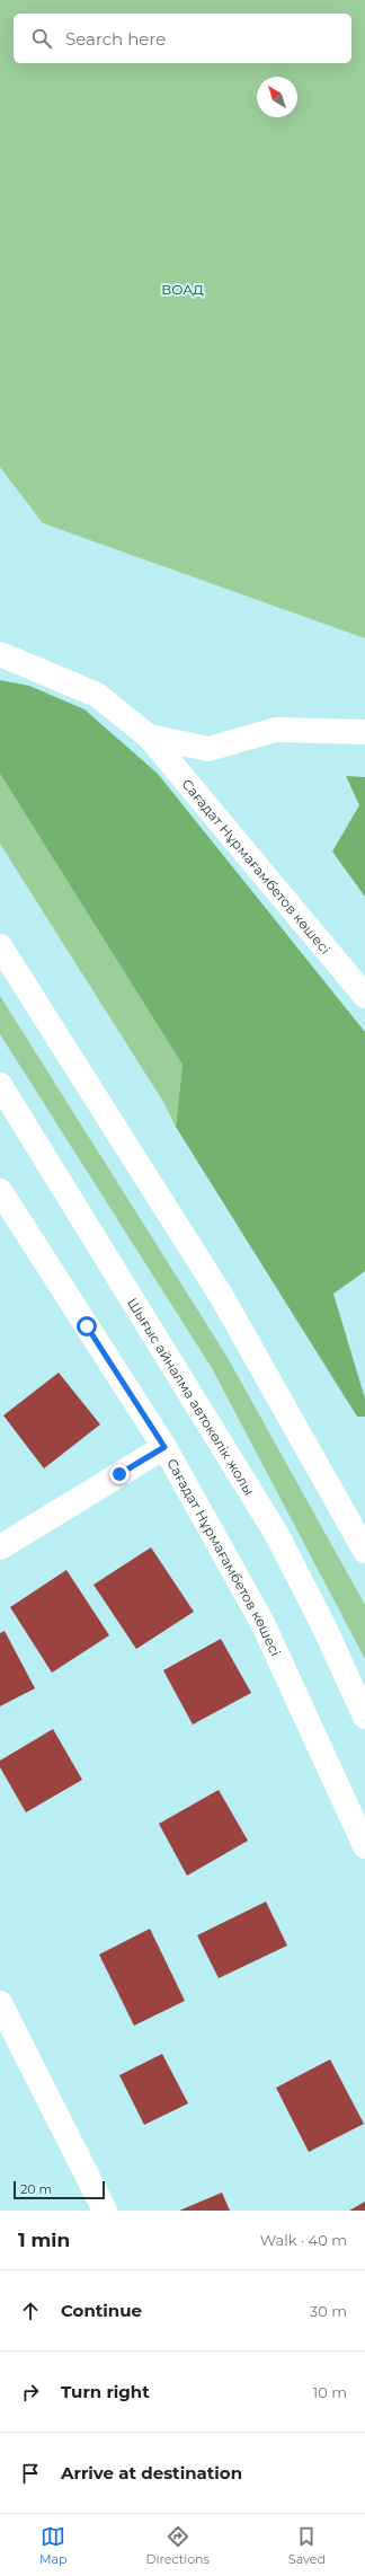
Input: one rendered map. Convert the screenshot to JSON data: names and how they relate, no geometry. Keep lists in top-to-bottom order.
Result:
{
  "streets": {
    "street": ["Сағадат Нұрмағамбетов көшесі", "Шығыс айналма автокөлік жолы"]
  },
  "parks": ["ВОАД"],
  "scale_bar": "20 m",
  "north": "top left",
  "page": {
    "search": "Search here",
    "scale": "20 m",
    "heading": ["1 min", "Walk · 40 m"],
    "list": [
      ["Continue", "30 m"],
      ["Turn right", "10 m"],
      "Arrive at destination"
    ],
    "nav": ["Map", "Directions", "Saved"]
  }
}
